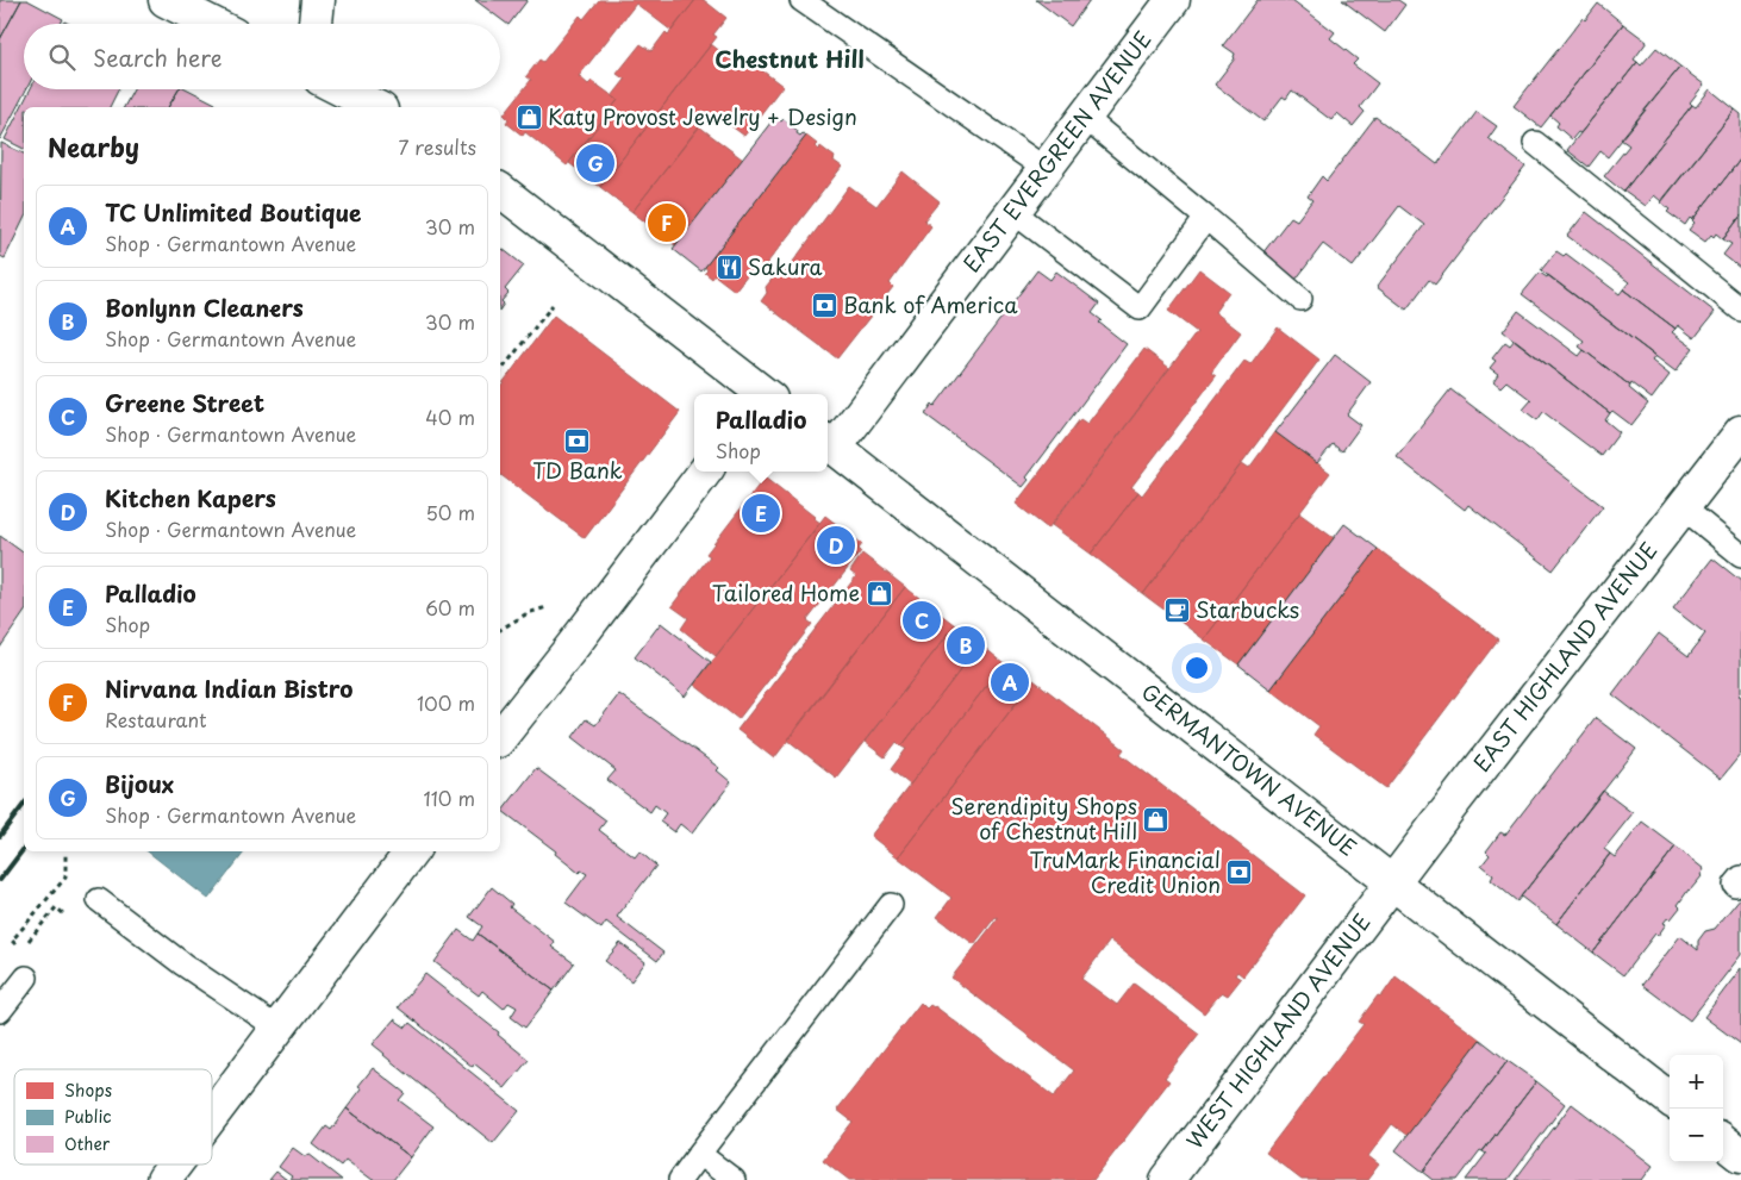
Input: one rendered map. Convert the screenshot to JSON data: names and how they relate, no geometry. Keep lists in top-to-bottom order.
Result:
{
  "streets": {
    "street": [
      "EAST EVERGREEN AVENUE",
      "EAST HIGHLAND AVENUE",
      "GERMANTOWN AVENUE",
      "WEST HIGHLAND AVENUE"
    ]
  },
  "crossings": [
    ["EAST EVERGREEN AVENUE", "GERMANTOWN AVENUE"],
    ["EAST HIGHLAND AVENUE", "GERMANTOWN AVENUE"],
    ["EAST HIGHLAND AVENUE", "WEST HIGHLAND AVENUE"],
    ["GERMANTOWN AVENUE", "WEST HIGHLAND AVENUE"]
  ],
  "districts": ["Chestnut Hill"],
  "places": {
    "shop": ["Katy Provost Jewelry + Design", "Tailored Home", "Serendipity Shops of Chestnut Hill"],
    "restaurant": ["Sakura"],
    "bank": ["Bank of America", "TD Bank", "TruMark Financial Credit Union"],
    "cafe": ["Starbucks"]
  },
  "legend": ["Shops", "Public", "Other"],
  "page": {
    "search": "Search here",
    "heading": ["Nearby", "7 results"],
    "pins": [
      "G",
      "F",
      "E",
      "D",
      "C",
      "B",
      "A"
    ],
    "list": [
      {
        "mark": "A",
        "name": "TC Unlimited Boutique",
        "note": "Shop · Germantown Avenue",
        "value": "30 m"
      },
      {
        "mark": "B",
        "name": "Bonlynn Cleaners",
        "note": "Shop · Germantown Avenue",
        "value": "30 m"
      },
      {
        "mark": "C",
        "name": "Greene Street",
        "note": "Shop · Germantown Avenue",
        "value": "40 m"
      },
      {
        "mark": "D",
        "name": "Kitchen Kapers",
        "note": "Shop · Germantown Avenue",
        "value": "50 m"
      },
      {
        "mark": "E",
        "name": "Palladio",
        "note": "Shop",
        "value": "60 m"
      },
      {
        "mark": "F",
        "name": "Nirvana Indian Bistro",
        "note": "Restaurant",
        "value": "100 m"
      },
      {
        "mark": "G",
        "name": "Bijoux",
        "note": "Shop · Germantown Avenue",
        "value": "110 m"
      }
    ],
    "popup": ["Palladio", "Shop"],
    "map_buttons": ["+", "−"]
  }
}
